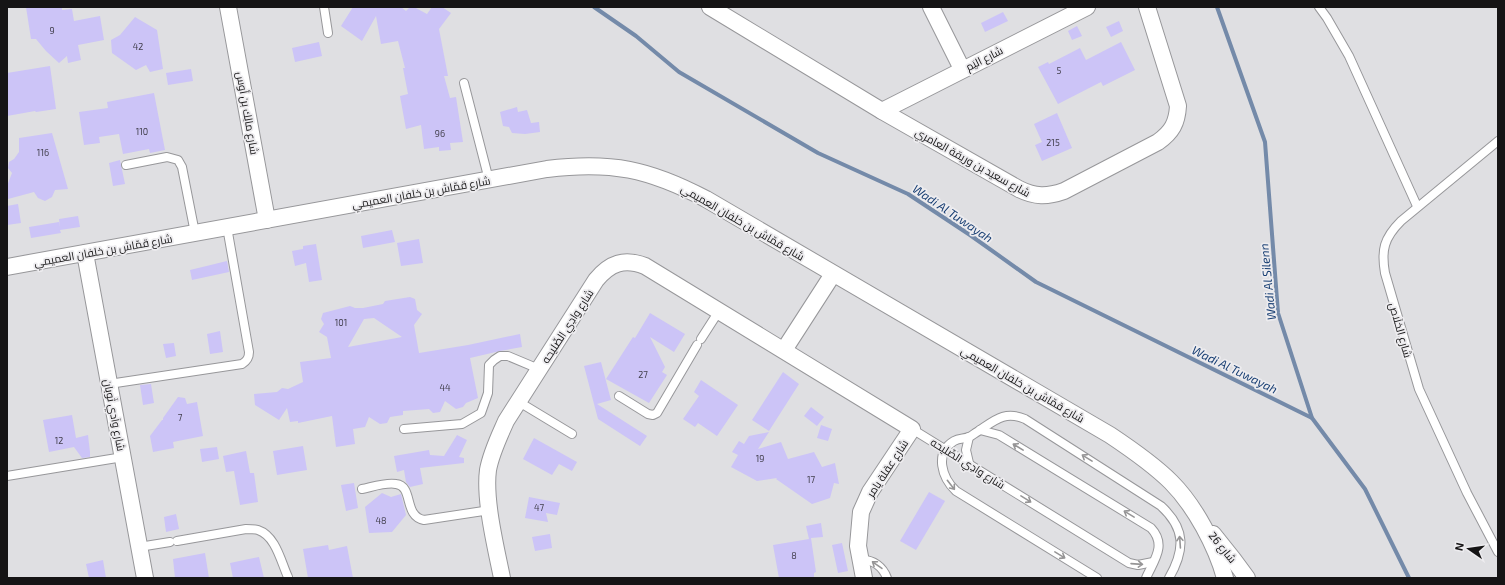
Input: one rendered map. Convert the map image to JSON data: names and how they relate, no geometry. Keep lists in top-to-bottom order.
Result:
{
  "streets": {
    "street": [
      "شارع اليَم",
      "شارع مالِك بن أوس",
      "شارع سعيد بن وريقة العامري",
      "شارع قمّاش بن خلفان العميمي",
      "شارع وادِي الصِّليحه",
      "شارع واَدي ثَوبان",
      "شارع عقلة يامر",
      "شارع 26"
    ],
    "lane": ["شارع الخلَاص"]
  },
  "crossings": [
    ["شارع اليَم", "شارع سعيد بن وريقة العامري"],
    ["شارع مالِك بن أوس", "شارع قمّاش بن خلفان العميمي"],
    ["شارع قمّاش بن خلفان العميمي", "شارع واَدي ثَوبان"],
    ["شارع قمّاش بن خلفان العميمي", "شارع 26"],
    ["شارع وادِي الصِّليحه", "شارع عقلة يامر"]
  ],
  "water": ["Wadi Al Tuwayah", "Wadi Al Silenn"],
  "house_numbers": [
    "9",
    "42",
    "5",
    "110",
    "96",
    "215",
    "116",
    "101",
    "27",
    "44",
    "7",
    "12",
    "19",
    "17",
    "47",
    "48",
    "8"
  ],
  "north": "left"
}
